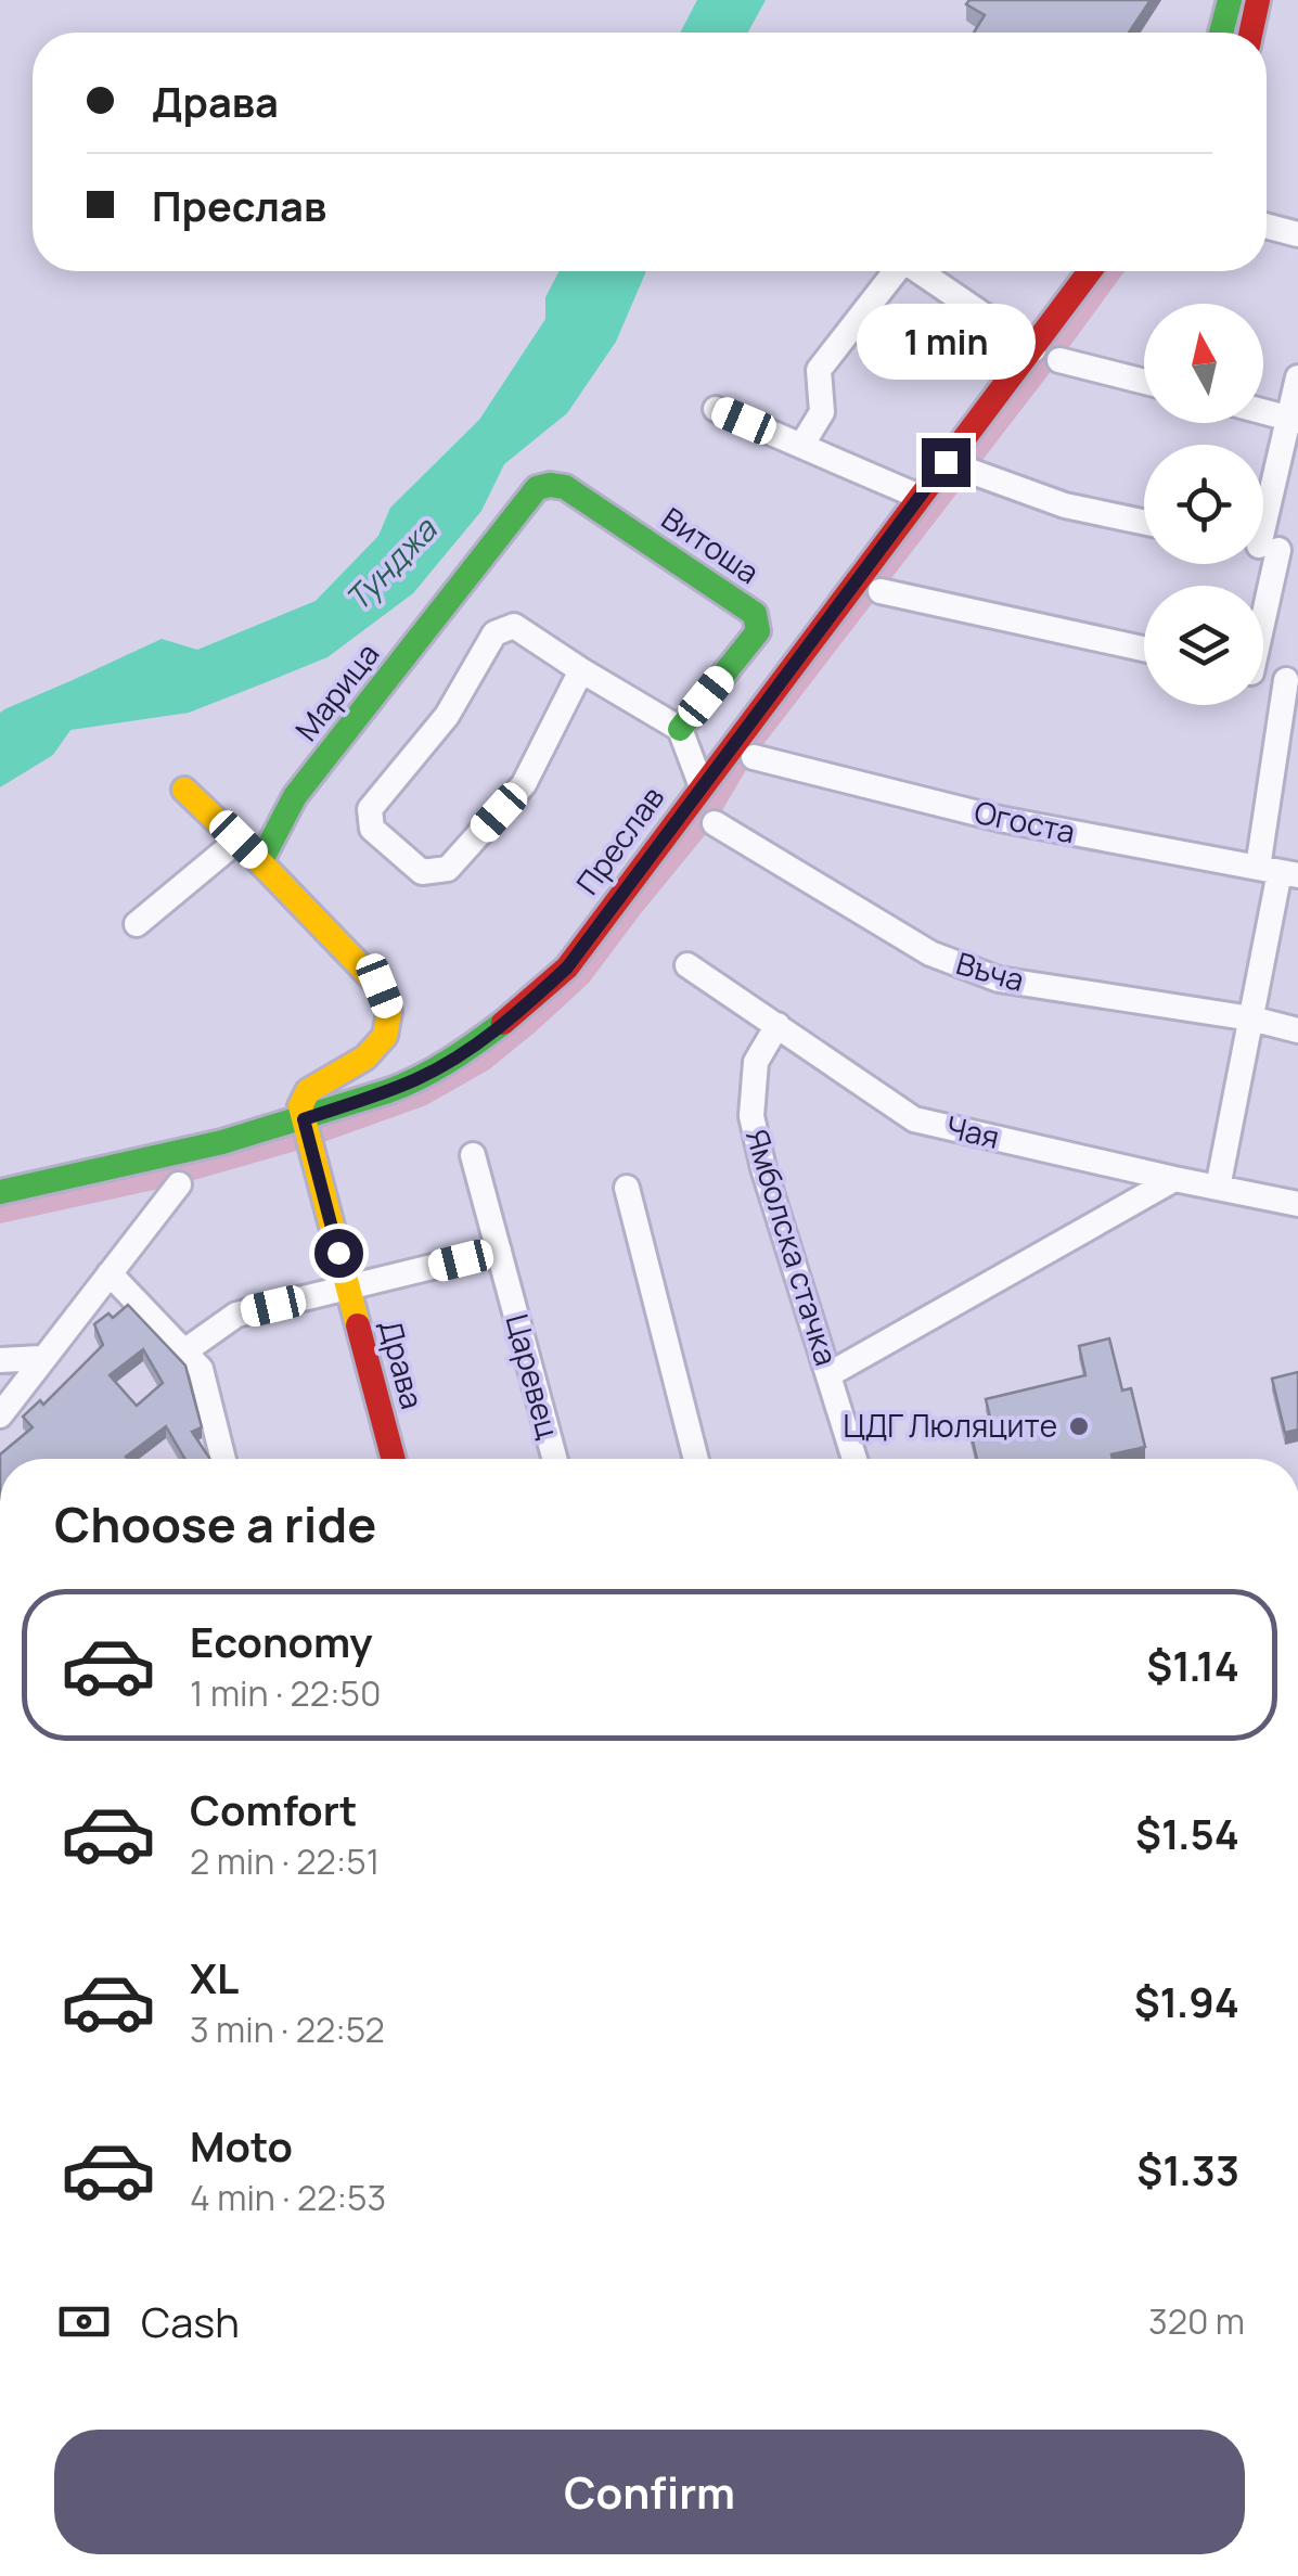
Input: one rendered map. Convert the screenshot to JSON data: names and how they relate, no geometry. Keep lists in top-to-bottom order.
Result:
{
  "streets": {
    "street": [
      "Витоша",
      "Марица",
      "Огоста",
      "Преслав",
      "Въча",
      "Чая",
      "Ямболска стачка",
      "Драва",
      "Царевец"
    ]
  },
  "crossings": [
    ["Витоша", "Марица"],
    ["Преслав", "Драва"],
    ["Чая", "Ямболска стачка"]
  ],
  "water": ["Тунджа"],
  "places": ["ЦДГ Люляците"],
  "north": "top",
  "page": {
    "banner": ["Драва", "Преслав"],
    "bubble": "1 min",
    "heading": "Choose a ride",
    "list": [
      {
        "name": "Economy",
        "note": "1 min · 22:50",
        "value": "$1.14"
      },
      {
        "name": "Comfort",
        "note": "2 min · 22:51",
        "value": "$1.54"
      },
      {
        "name": "XL",
        "note": "3 min · 22:52",
        "value": "$1.94"
      },
      {
        "name": "Moto",
        "note": "4 min · 22:53",
        "value": "$1.33"
      }
    ],
    "pay": ["Cash", "320 m"],
    "buttons": "Confirm"
  }
}
